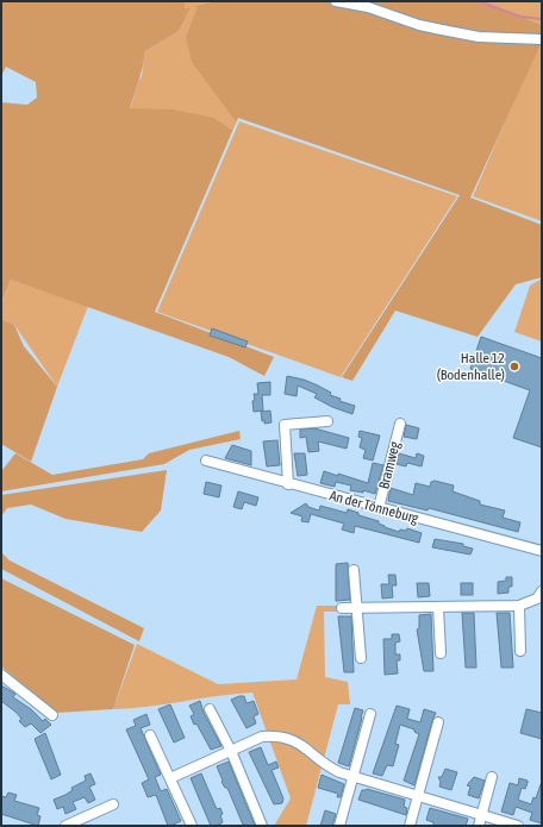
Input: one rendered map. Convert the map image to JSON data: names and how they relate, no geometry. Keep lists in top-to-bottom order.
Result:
{
  "streets": {
    "street": ["Bramweg", "An der Tönneburg"]
  },
  "crossings": [
    ["Bramweg", "An der Tönneburg"]
  ],
  "places": ["Halle 12 (Bodenhalle)"]
}
